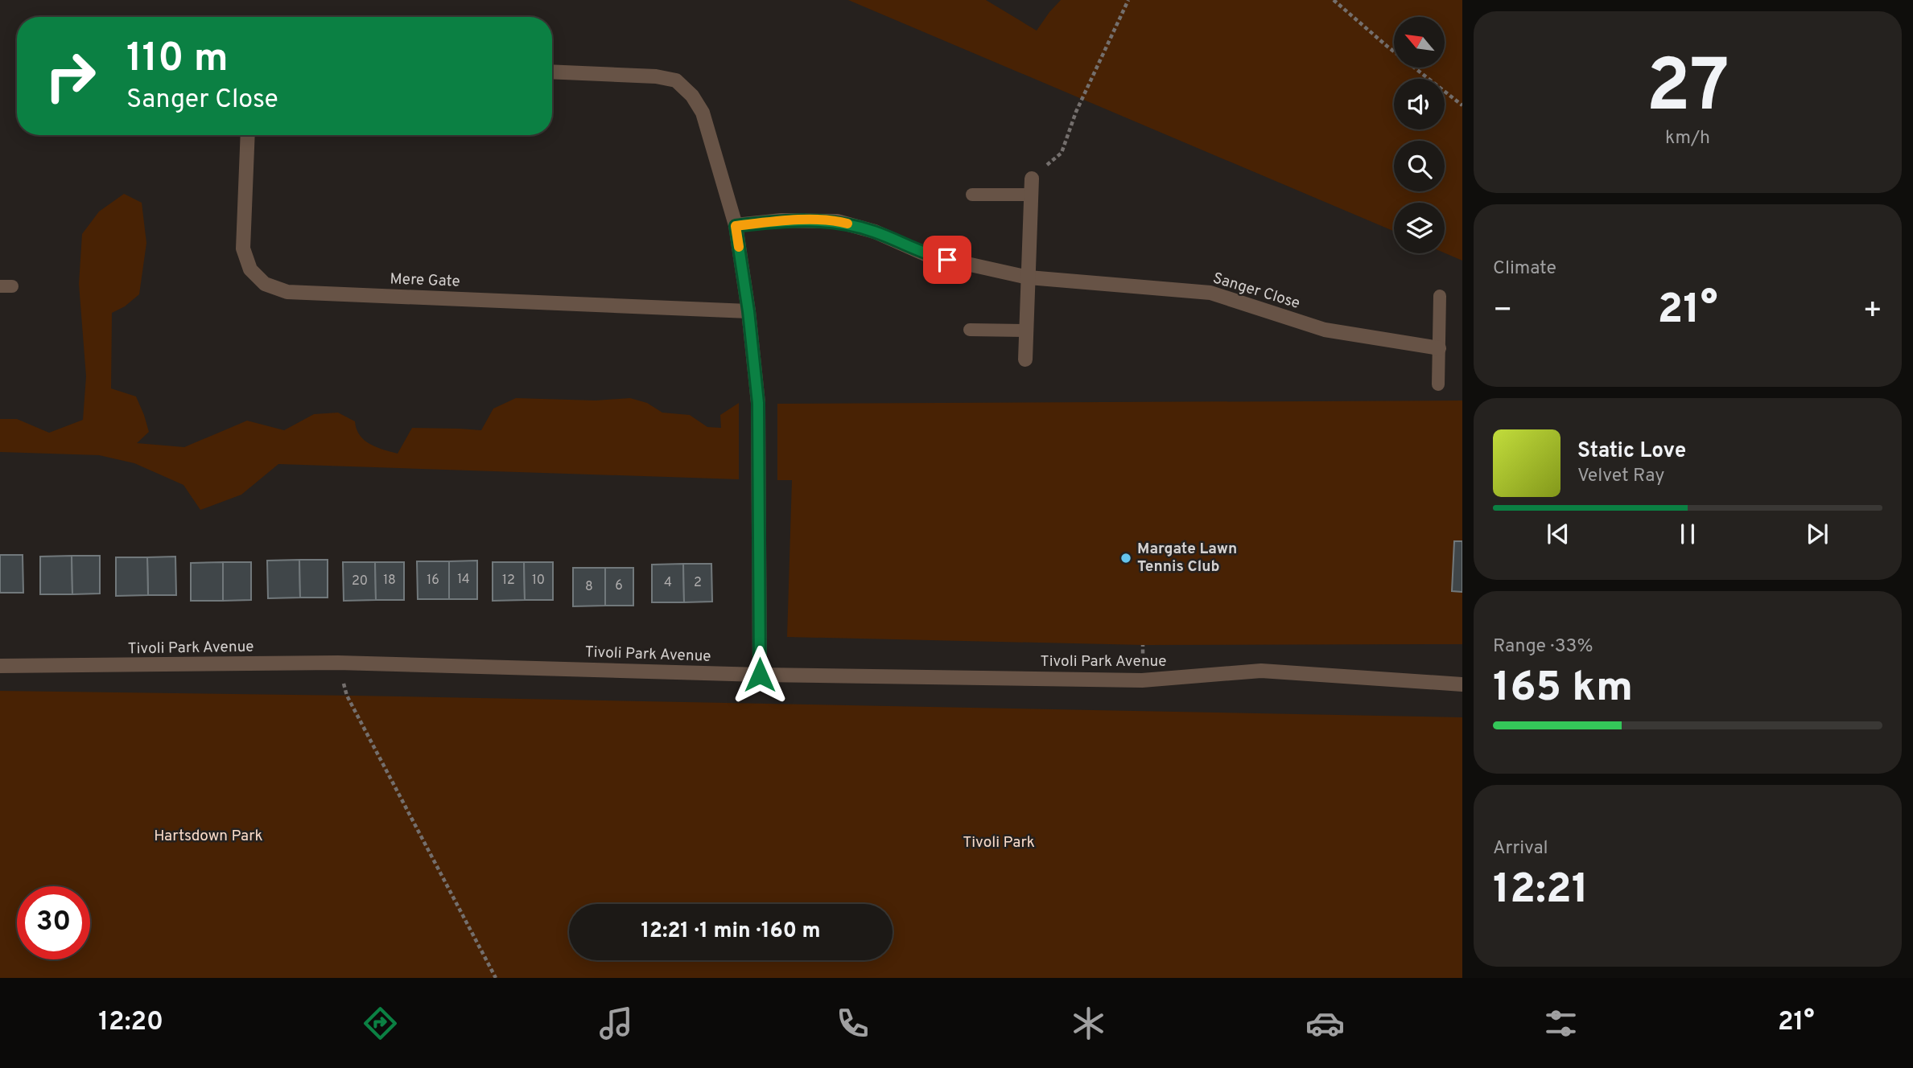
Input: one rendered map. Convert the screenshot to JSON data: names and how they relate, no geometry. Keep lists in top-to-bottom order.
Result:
{
  "streets": {
    "street": ["Mere Gate", "Sanger Close", "Tivoli Park Avenue"]
  },
  "parks": ["Hartsdown Park", "Tivoli Park"],
  "places": ["Margate Lawn Tennis Club"],
  "house_numbers": [
    "14",
    "18",
    "16",
    "12",
    "10",
    "20",
    "4",
    "2",
    "6",
    "8"
  ],
  "north": "top left",
  "page": {
    "tile": [
      ["27", "km/h"],
      "Climate",
      ["Range · 33%", "165 km"],
      ["Arrival", "12:21"]
    ],
    "turn": ["110 m", "Sanger Close"],
    "heat": ["−", "21°", "+"],
    "song": ["Static Love", "Velvet Ray"],
    "limit": "30",
    "trip": "12:21 · 1 min · 160 m",
    "tabs": ["12:20", "21°"]
  }
}
